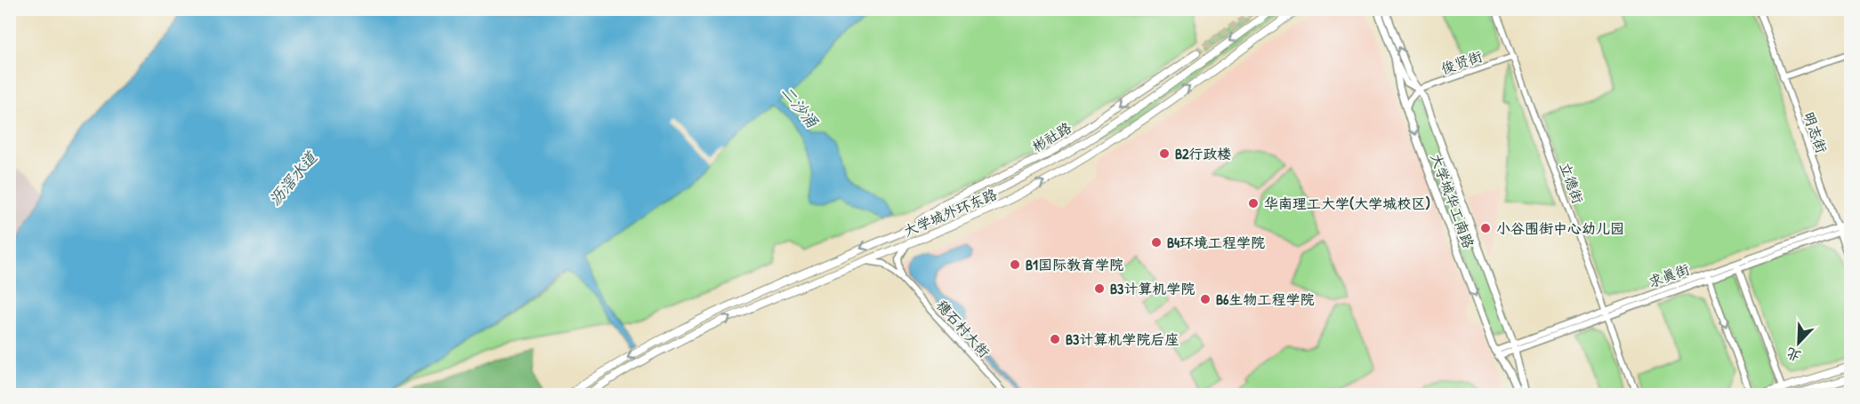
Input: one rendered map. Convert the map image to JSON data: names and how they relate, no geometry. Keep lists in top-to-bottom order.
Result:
{
  "streets": {
    "main road": ["彬社路", "大学城华工南路", "大学城外环东路"],
    "street": [
      "俊贤街",
      "明志街",
      "立德街",
      "求真街",
      "穗石村大街"
    ]
  },
  "crossings": [
    ["俊贤街", "立德街"],
    ["俊贤街", "大学城华工南路"],
    ["明志街", "求真街"],
    ["彬社路", "大学城外环东路"],
    ["立德街", "求真街"],
    ["大学城华工南路", "求真街"],
    ["大学城外环东路", "穗石村大街"]
  ],
  "one_way": ["彬社路"],
  "water": ["二沙涌", "沥滘水道"],
  "places": [
    "B2行政楼",
    "华南理工大学(大学城校区)",
    "小谷围街中心幼儿园",
    "B4环境工程学院",
    "B1国际教育学院",
    "B3计算机学院",
    "B6生物工程学院",
    "B3计算机学院后座"
  ],
  "north": "bottom left"
}
